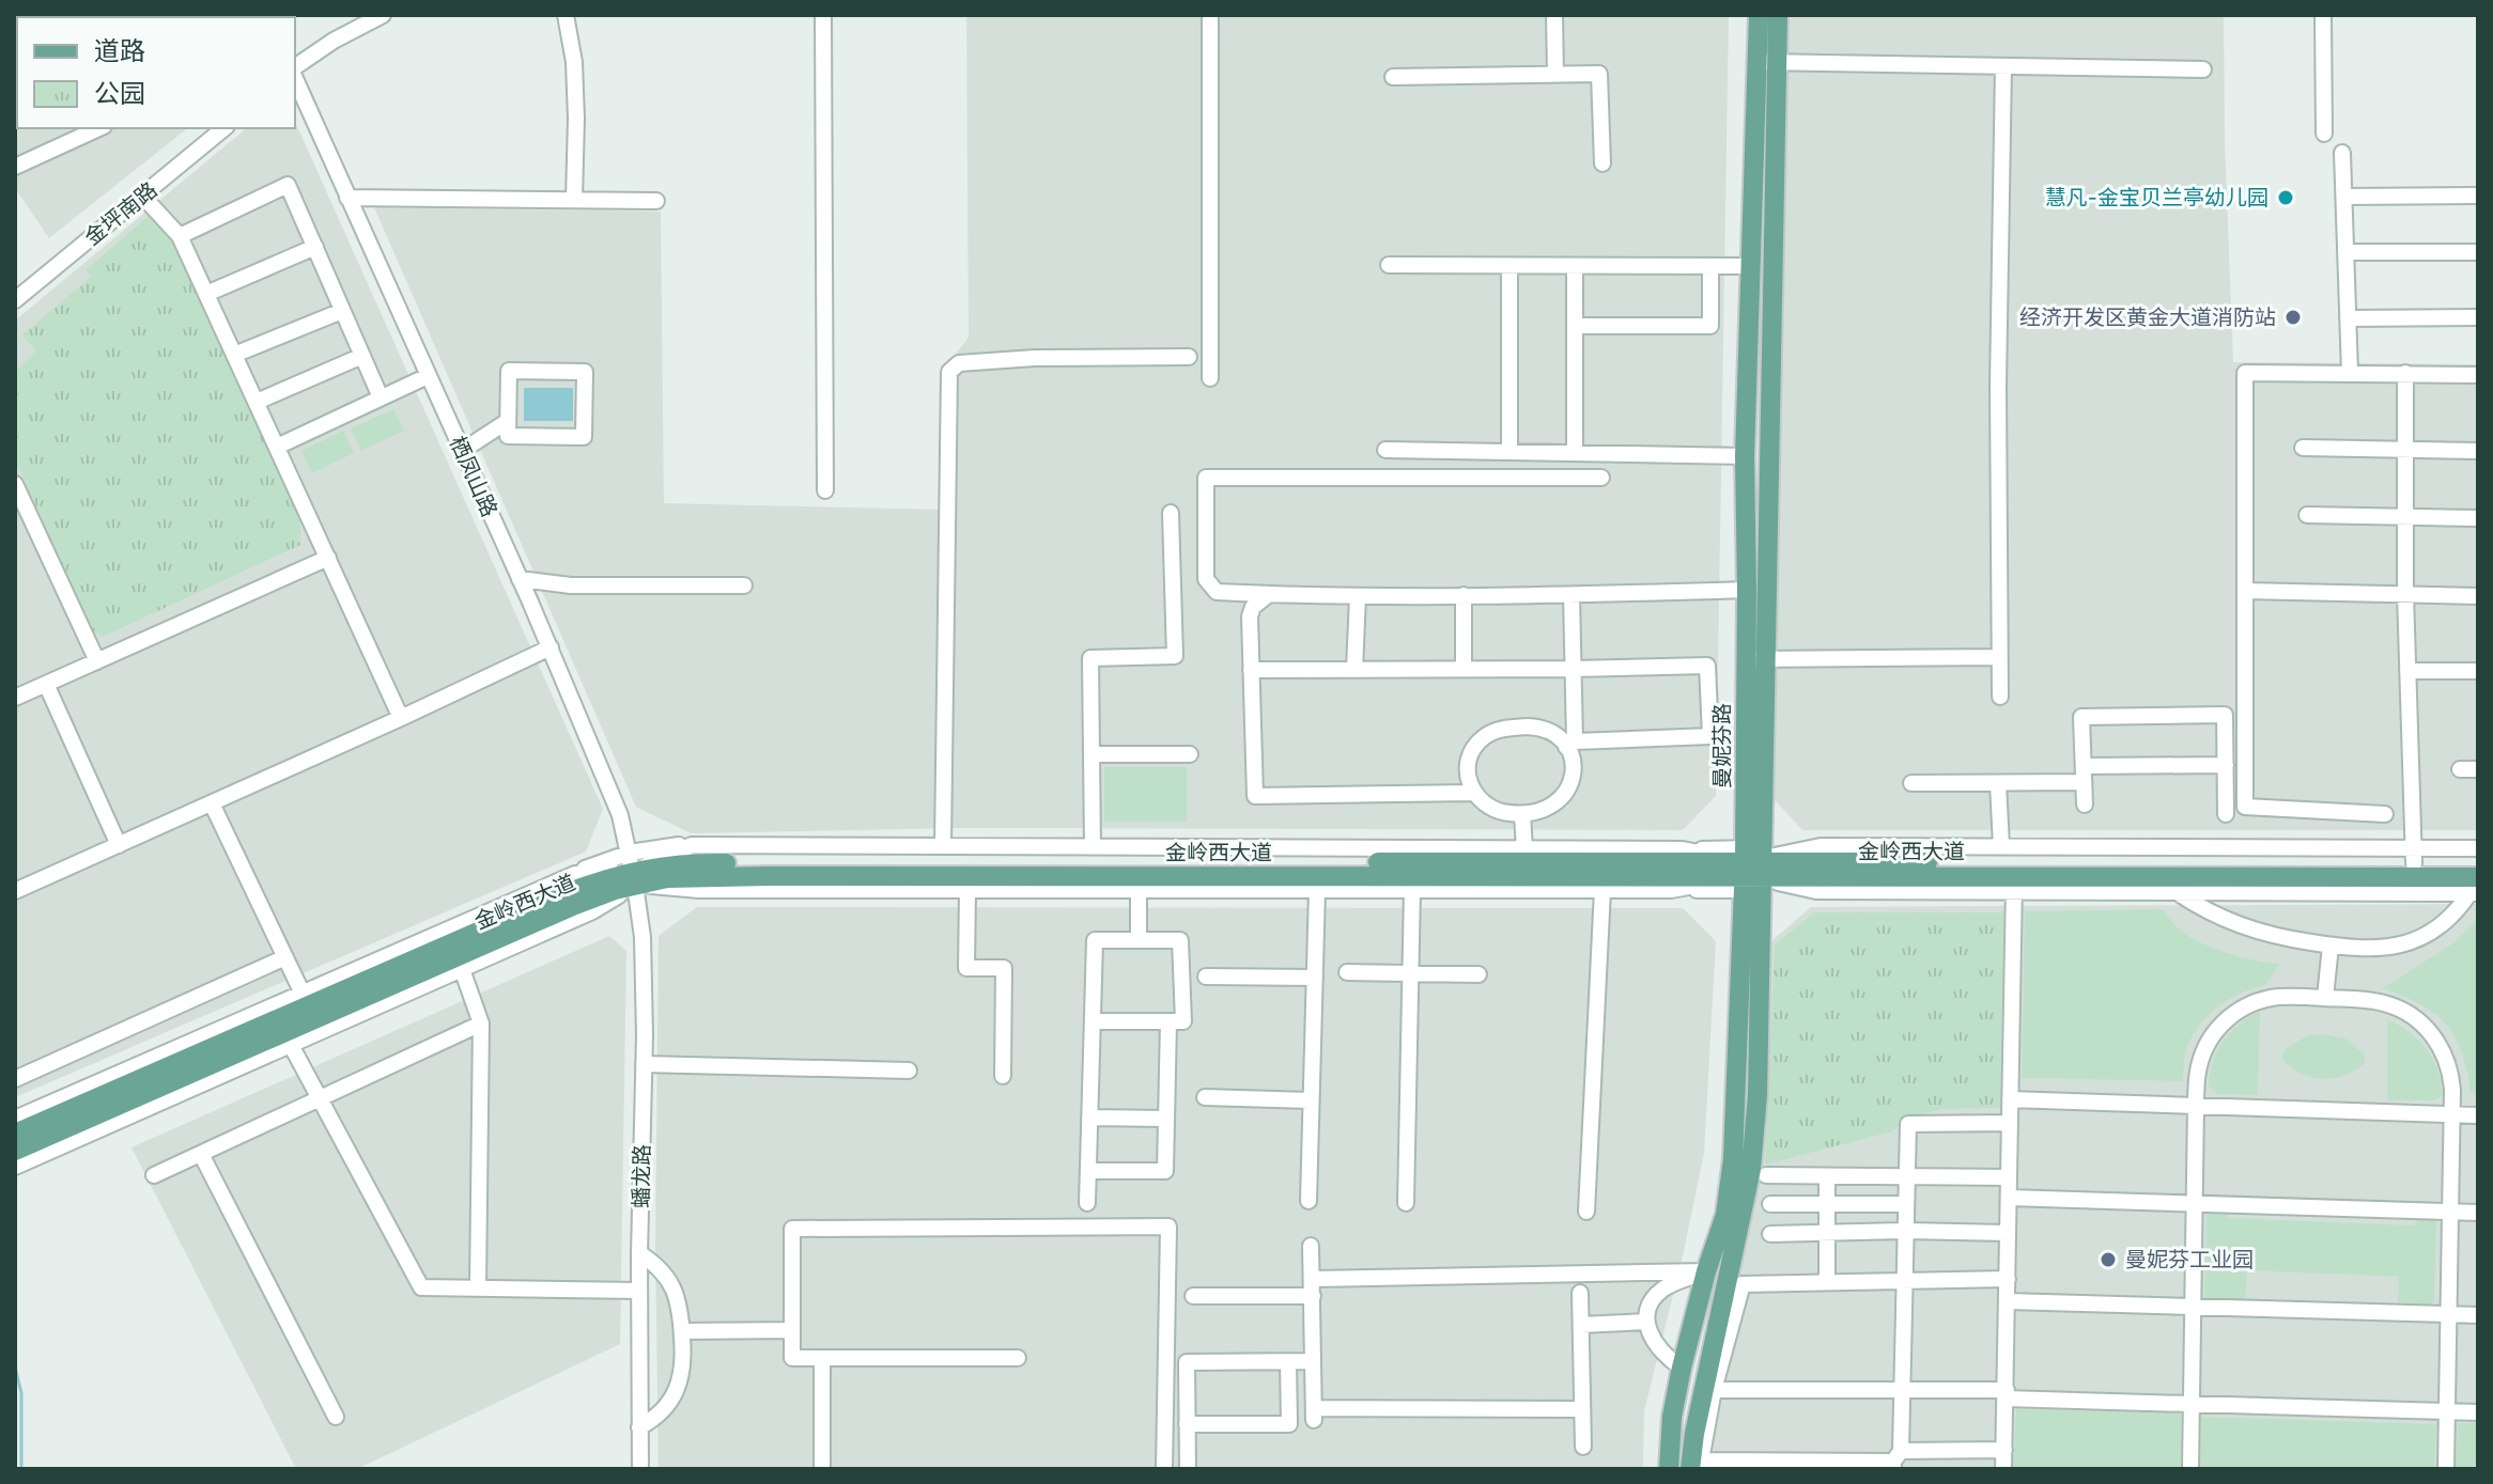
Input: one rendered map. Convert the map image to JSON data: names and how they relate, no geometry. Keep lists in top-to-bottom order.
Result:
{
  "streets": {
    "main road": ["曼妮芬路", "金岭西大道"],
    "street": ["金坪南路", "栖凤山路", "蟠龙路"]
  },
  "crossings": [
    ["栖凤山路", "金岭西大道"],
    ["栖凤山路", "蟠龙路"],
    ["曼妮芬路", "金岭西大道"],
    ["金岭西大道", "蟠龙路"]
  ],
  "places": ["慧凡-金宝贝兰亭幼儿园", "经济开发区黄金大道消防站", "曼妮芬工业园"],
  "legend": ["道路", "公园"]
}
